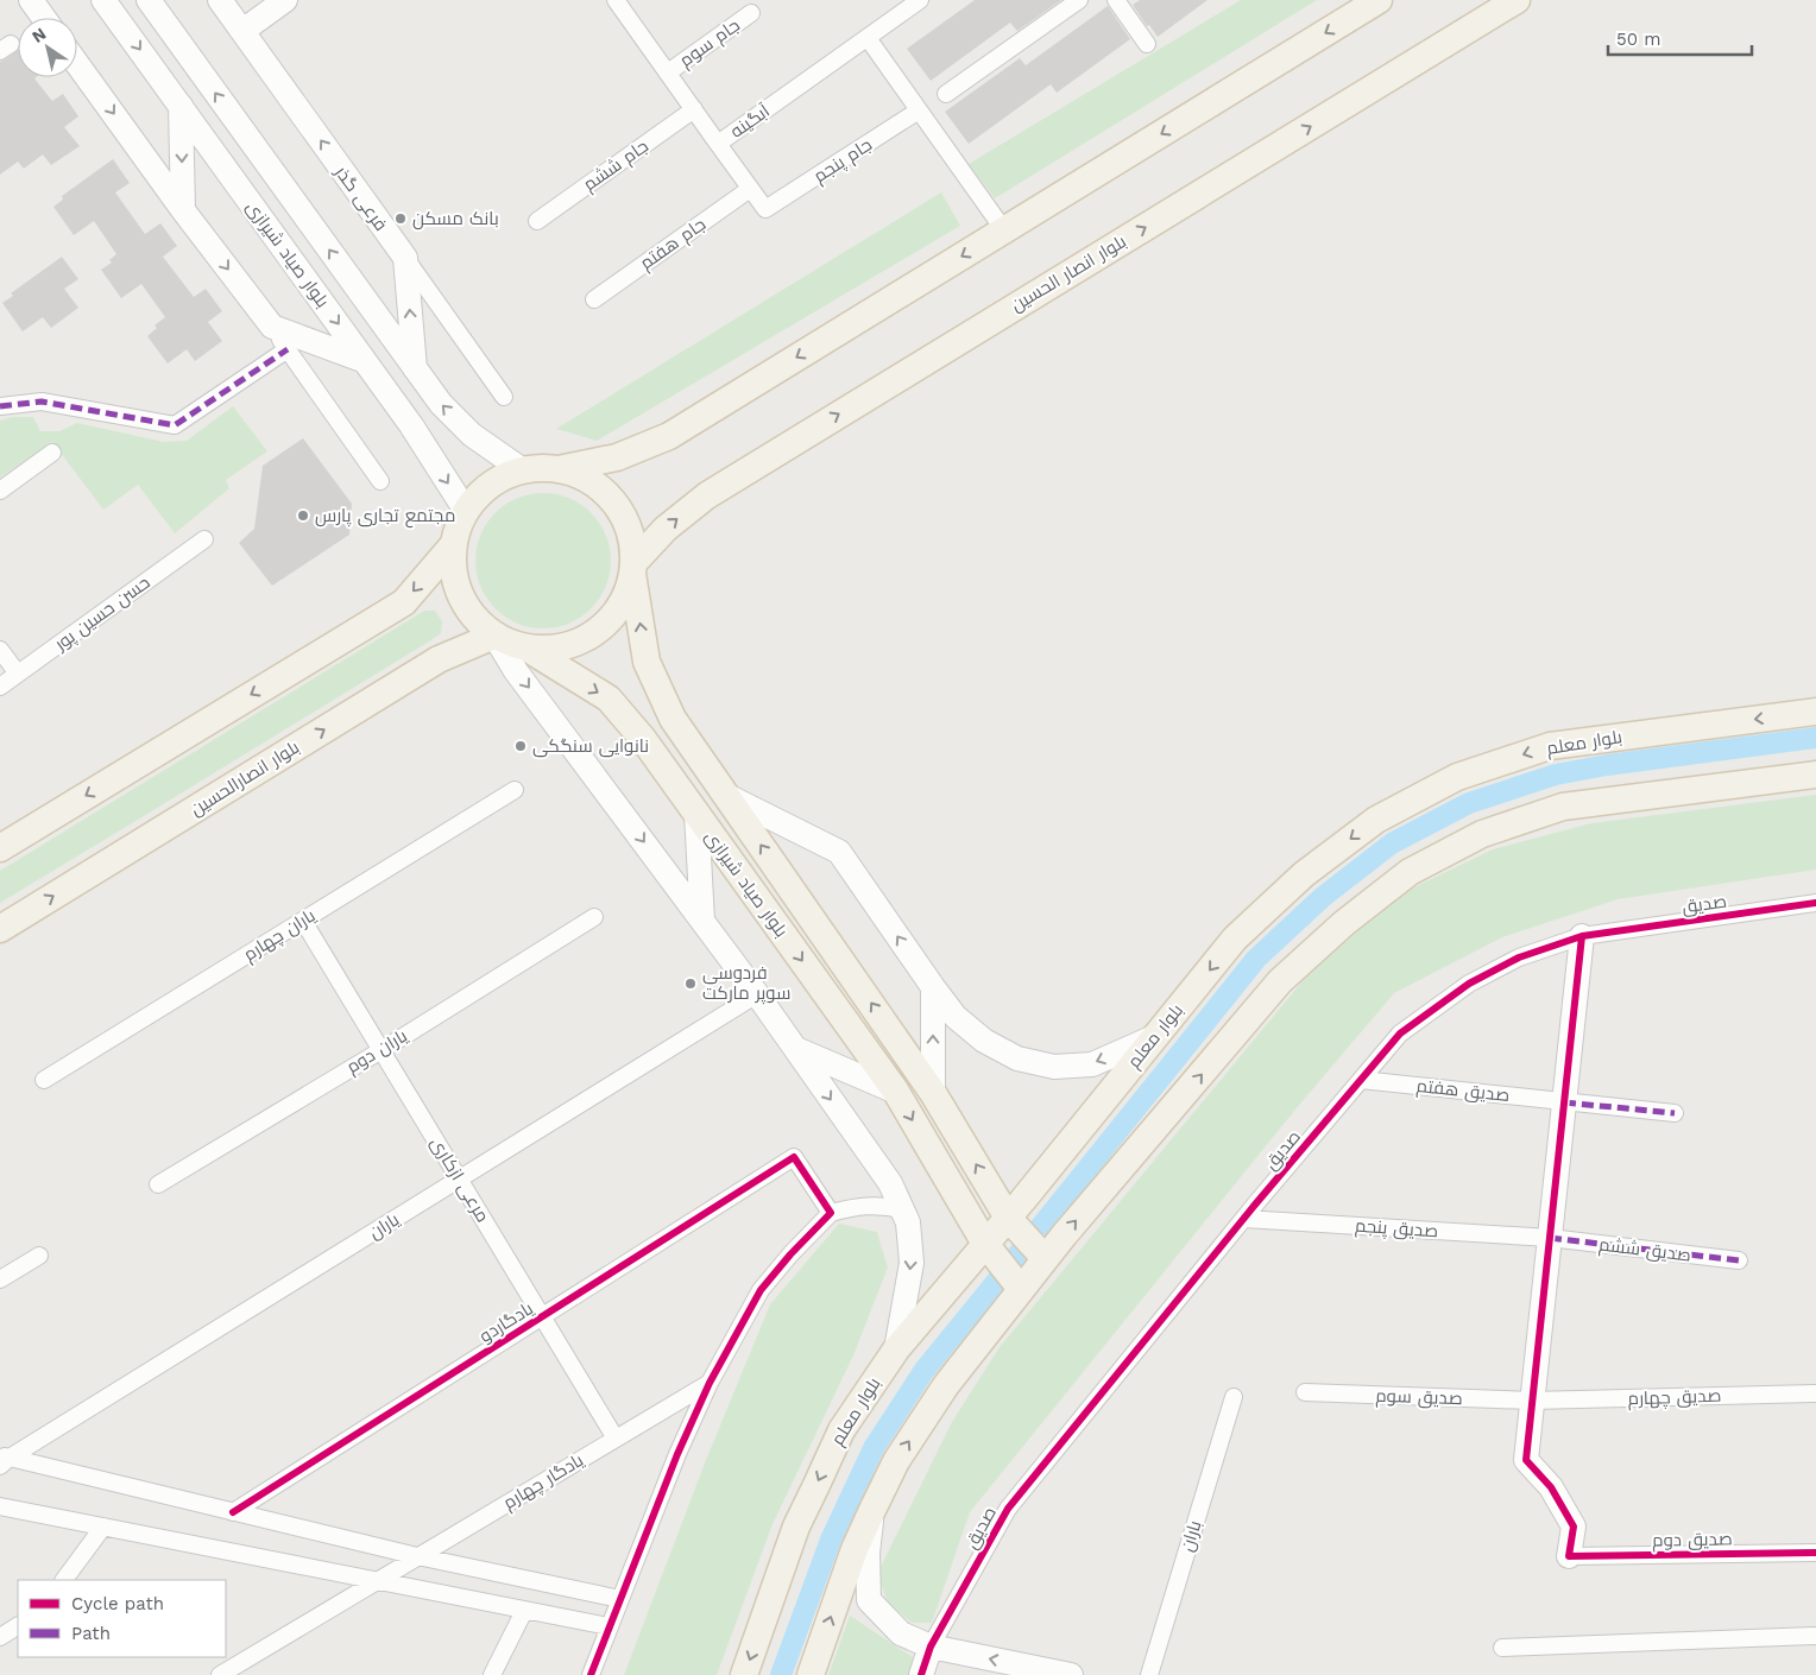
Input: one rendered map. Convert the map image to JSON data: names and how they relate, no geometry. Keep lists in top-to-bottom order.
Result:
{
  "streets": {
    "main road": [
      "فرعی گذر",
      "بلوار صیاد شیرازی",
      "بلوار انصار الحسین",
      "بلوار معلم",
      "بلوار انصارالحسین"
    ],
    "street": [
      "جام سوم",
      "آبگینه",
      "جام پنجم",
      "جام ششم",
      "جام هفتم",
      "حسن حسین پور",
      "صدیق",
      "یاران چهارم",
      "یاران دوم",
      "صدیق هفتم",
      "مرعی ازکاری",
      "یاران",
      "صدیق پنجم",
      "صدیق ششم",
      "یادگار‌دو",
      "صدیق سوم",
      "صدیق چهارم",
      "یادگار چهارم",
      "باران",
      "صدیق دوم"
    ]
  },
  "crossings": [
    ["جام سوم", "آبگینه"],
    ["آبگینه", "جام ششم"],
    ["جام پنجم", "جام هفتم"],
    ["بلوار صیاد شیرازی", "بلوار انصار الحسین"],
    ["بلوار صیاد شیرازی", "بلوار معلم"],
    ["بلوار صیاد شیرازی", "بلوار انصارالحسین"],
    ["بلوار انصار الحسین", "بلوار انصارالحسین"],
    ["صدیق", "صدیق هفتم"],
    ["صدیق", "صدیق پنجم"],
    ["یاران چهارم", "مرعی ازکاری"],
    ["یاران دوم", "مرعی ازکاری"],
    ["مرعی ازکاری", "یاران"],
    ["مرعی ازکاری", "یادگار‌دو"],
    ["مرعی ازکاری", "یادگار چهارم"],
    ["یاران", "یادگار‌دو"],
    ["یاران", "یادگار چهارم"],
    ["صدیق پنجم", "صدیق ششم"],
    ["صدیق سوم", "صدیق چهارم"]
  ],
  "places": [
    "بانک مسکن",
    "مجتمع تجاری پارس",
    "نانوایی سنگکی",
    "فردوسی سوپر مارکت"
  ],
  "legend": ["Cycle path", "Path"],
  "scale_bar": "50 m",
  "north": "top left"
}
